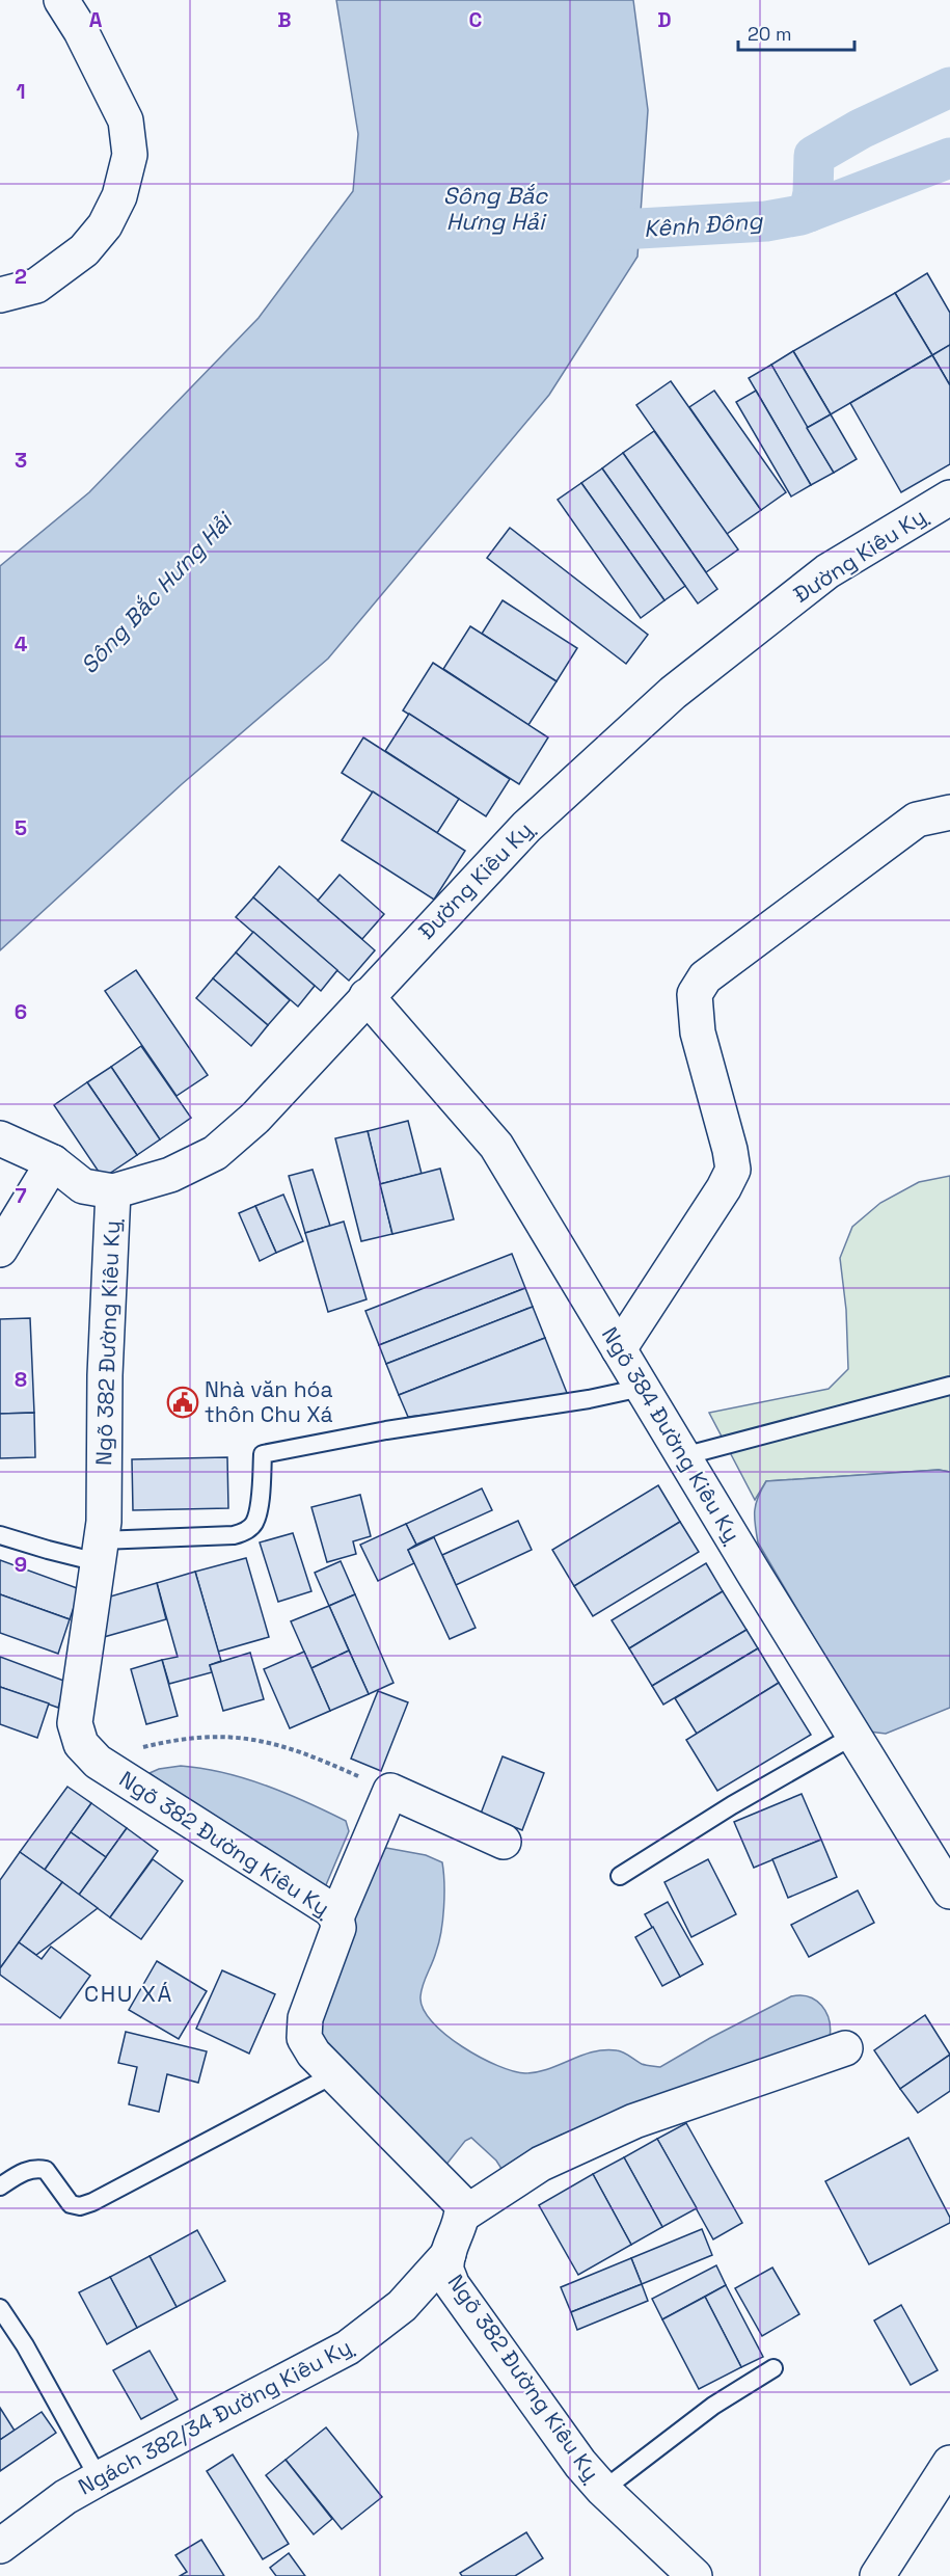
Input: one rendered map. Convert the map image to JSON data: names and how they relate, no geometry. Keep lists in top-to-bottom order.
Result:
{
  "streets": {
    "street": [
      "Đường Kiêu Kỵ",
      "Ngõ 382 Đường Kiêu Kỵ",
      "Ngõ 384 Đường Kiêu Kỵ",
      "Ngách 382/34 Đường Kiêu Kỵ"
    ]
  },
  "crossings": [
    ["Đường Kiêu Kỵ", "Ngõ 382 Đường Kiêu Kỵ"],
    ["Đường Kiêu Kỵ", "Ngõ 384 Đường Kiêu Kỵ"],
    ["Ngõ 382 Đường Kiêu Kỵ", "Ngách 382/34 Đường Kiêu Kỵ"]
  ],
  "districts": ["CHU XÁ"],
  "water": ["Sông Bắc Hưng Hải", "Kênh Đông"],
  "places": {
    "public building": ["Nhà văn hóa thôn Chu Xá"]
  },
  "scale_bar": "20 m",
  "grid": {
    "columns": [
      "A",
      "B",
      "C",
      "D"
    ],
    "rows": [
      "1",
      "2",
      "3",
      "4",
      "5",
      "6",
      "7",
      "8",
      "9"
    ]
  }
}
